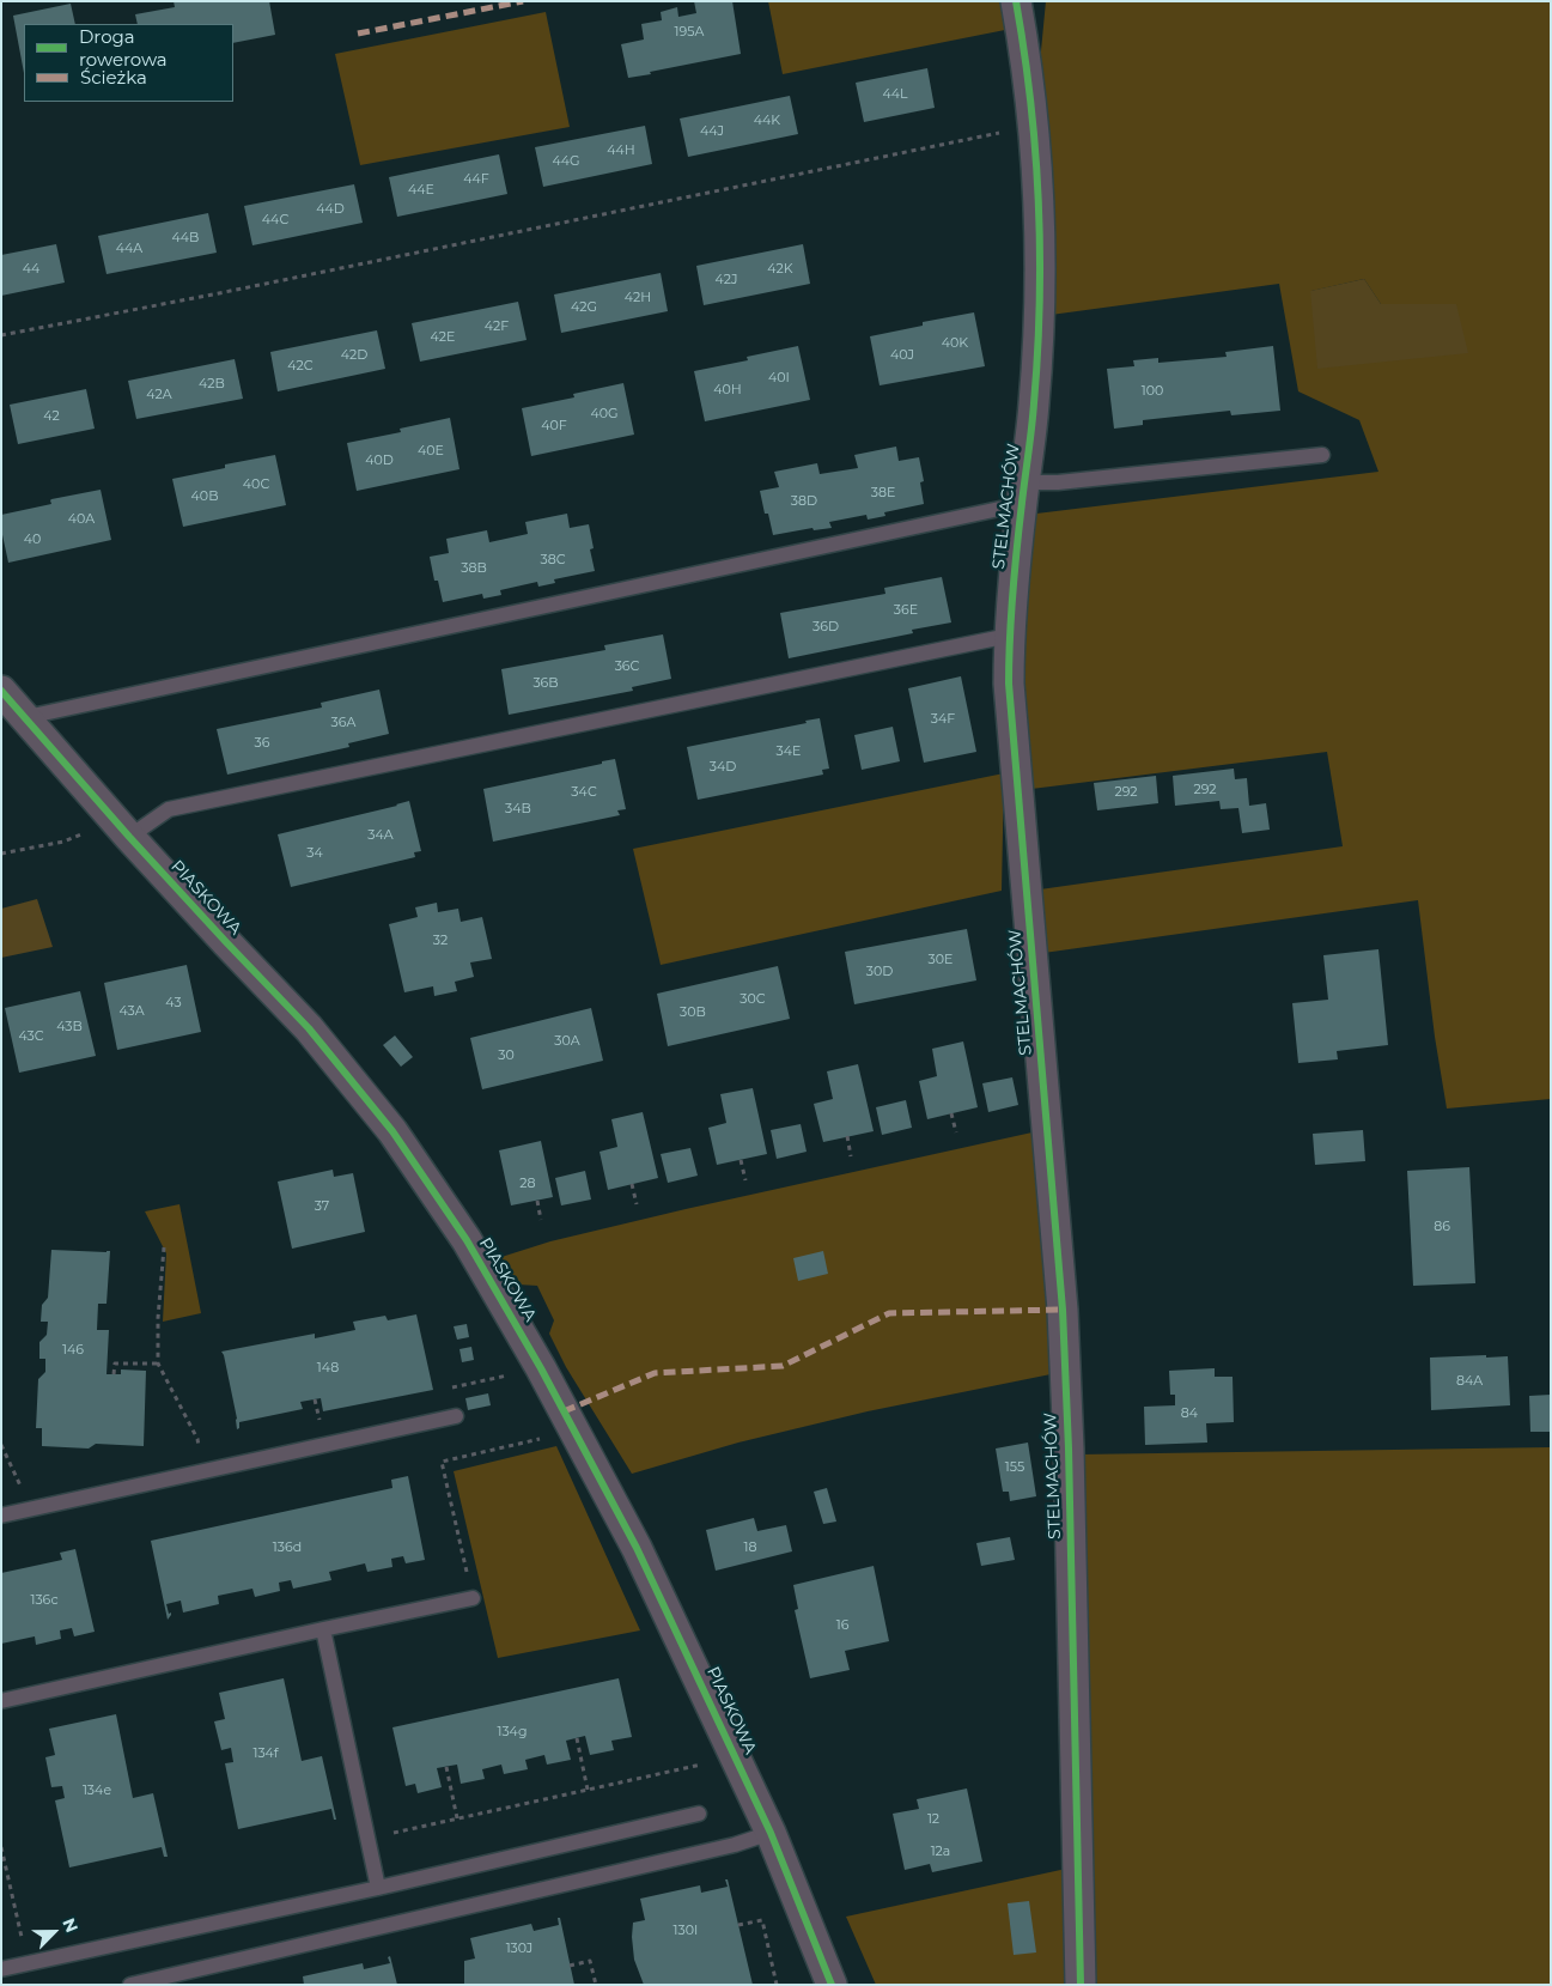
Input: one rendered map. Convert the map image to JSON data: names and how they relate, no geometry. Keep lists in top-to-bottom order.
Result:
{
  "streets": {
    "street": ["STELMACHÓW", "PIASKOWA"]
  },
  "house_numbers": [
    "195A",
    "44L",
    "44K",
    "44J",
    "44H",
    "44G",
    "44F",
    "44E",
    "44D",
    "44C",
    "44B",
    "44A",
    "44",
    "42K",
    "42J",
    "42H",
    "42G",
    "42F",
    "42E",
    "40K",
    "42D",
    "40J",
    "42C",
    "40I",
    "42B",
    "40H",
    "100",
    "42A",
    "40G",
    "42",
    "40F",
    "40E",
    "40D",
    "40C",
    "38E",
    "40B",
    "38D",
    "40A",
    "40",
    "38C",
    "38B",
    "36E",
    "36D",
    "36C",
    "36B",
    "34F",
    "36A",
    "36",
    "34E",
    "34D",
    "292",
    "34C",
    "292",
    "34B",
    "34A",
    "34",
    "32",
    "30E",
    "30D",
    "30C",
    "43",
    "43A",
    "30B",
    "43B",
    "43C",
    "30A",
    "30",
    "28",
    "37",
    "86",
    "146",
    "148",
    "84A",
    "84",
    "155",
    "136d",
    "18",
    "136c",
    "16",
    "134g",
    "134f",
    "134e",
    "12",
    "12a",
    "130I",
    "130J"
  ],
  "legend": ["Droga rowerowa", "Ścieżka"],
  "north": "top right"
}
